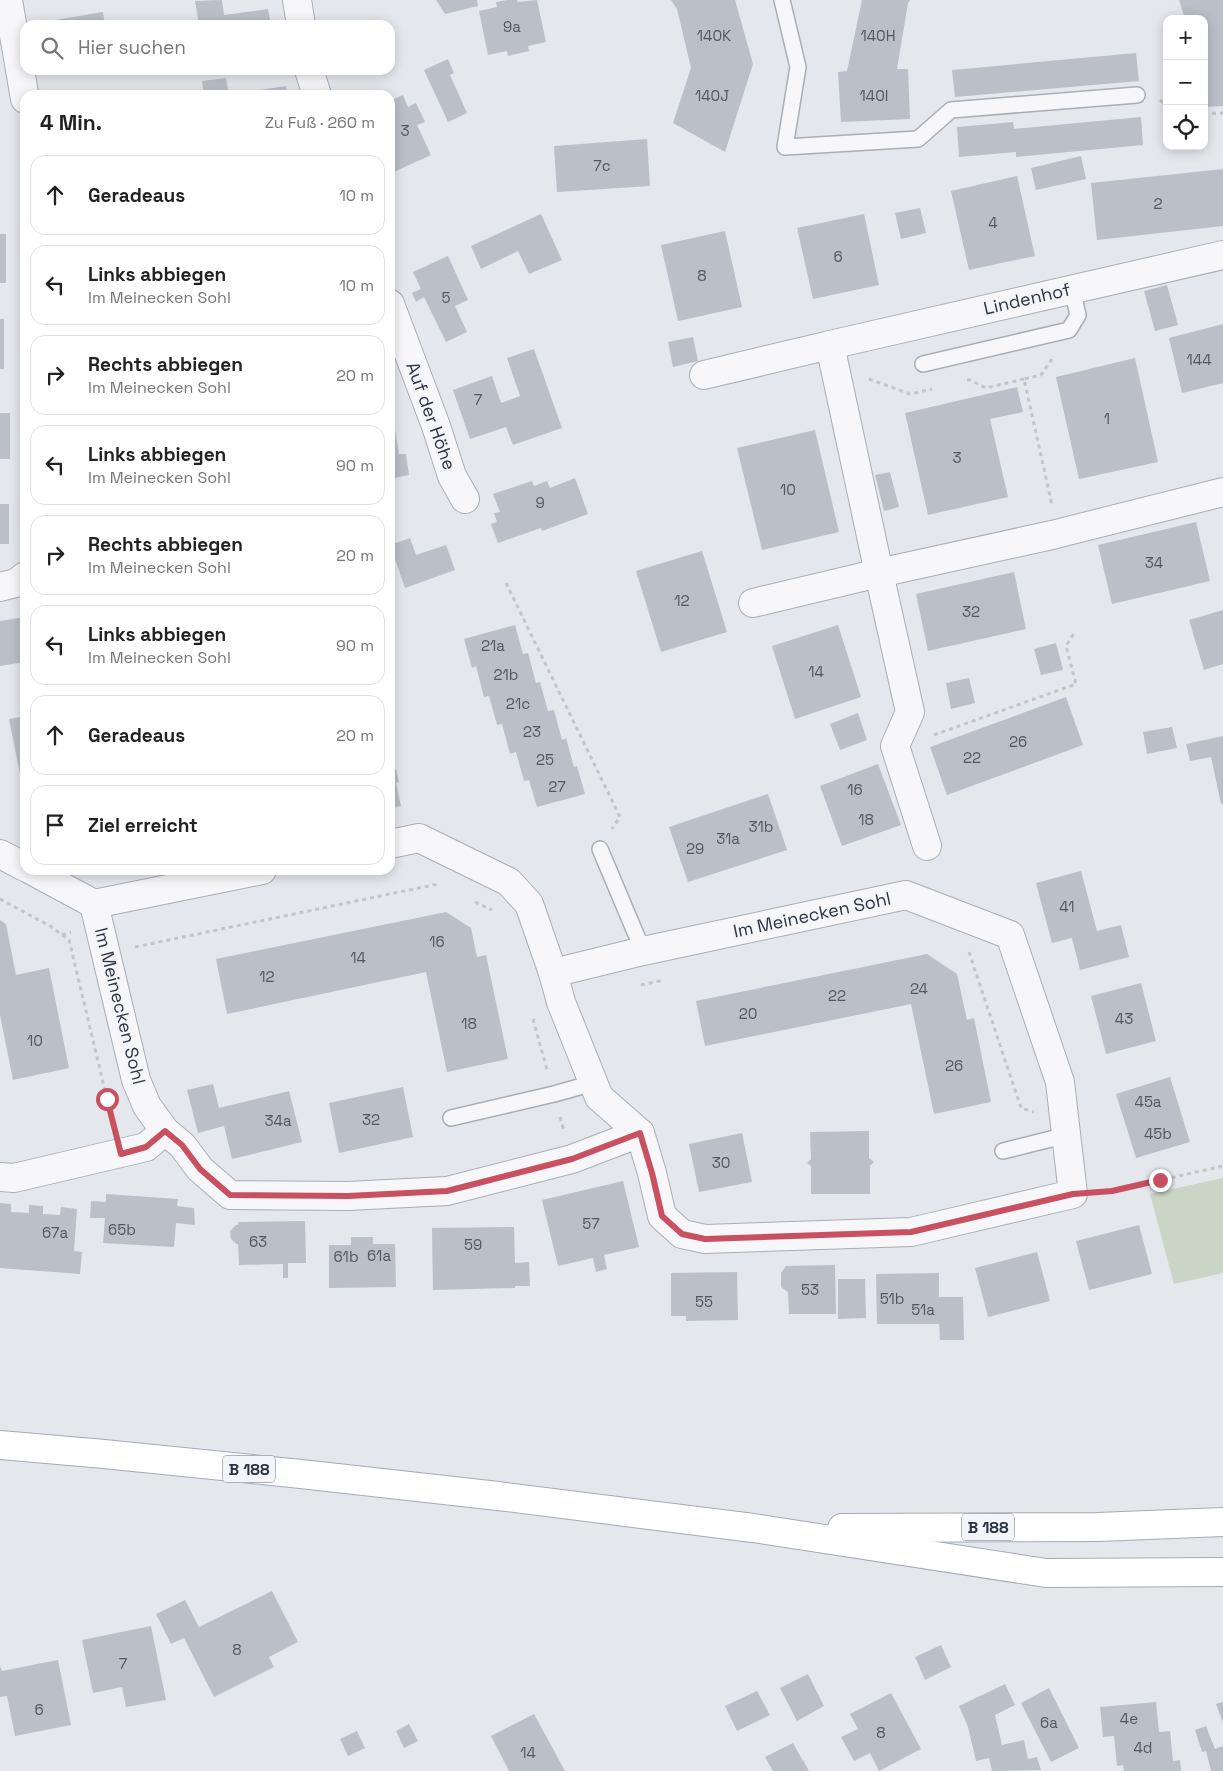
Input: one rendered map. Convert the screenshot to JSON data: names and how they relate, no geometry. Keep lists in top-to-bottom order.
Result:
{
  "streets": {
    "main road": ["B 188"],
    "street": ["Lindenhof", "Auf der Höhe", "Im Meinecken Sohl"]
  },
  "house_numbers": [
    "9a",
    "140K",
    "140H",
    "140J",
    "140I",
    "3",
    "7c",
    "2",
    "4",
    "6",
    "8",
    "5",
    "144",
    "7",
    "1",
    "3",
    "10",
    "9",
    "34",
    "12",
    "32",
    "21a",
    "14",
    "21b",
    "21c",
    "23",
    "26",
    "22",
    "25",
    "27",
    "16",
    "18",
    "31b",
    "31a",
    "29",
    "41",
    "16",
    "14",
    "12",
    "24",
    "22",
    "20",
    "43",
    "18",
    "10",
    "26",
    "45a",
    "32",
    "34a",
    "45b",
    "30",
    "57",
    "65b",
    "67a",
    "63",
    "59",
    "61a",
    "61b",
    "53",
    "51b",
    "55",
    "51a",
    "8",
    "7",
    "6",
    "4e",
    "6a",
    "8",
    "4d",
    "14"
  ],
  "page": {
    "map_buttons": ["+", "−"],
    "search": "Hier suchen",
    "heading": ["4 Min.", "Zu Fuß · 260 m"],
    "list": [
      ["Geradeaus", "10 m"],
      ["Links abbiegen", "Im Meinecken Sohl", "10 m"],
      ["Rechts abbiegen", "Im Meinecken Sohl", "20 m"],
      ["Links abbiegen", "Im Meinecken Sohl", "90 m"],
      ["Rechts abbiegen", "Im Meinecken Sohl", "20 m"],
      ["Links abbiegen", "Im Meinecken Sohl", "90 m"],
      ["Geradeaus", "20 m"],
      "Ziel erreicht"
    ]
  }
}
